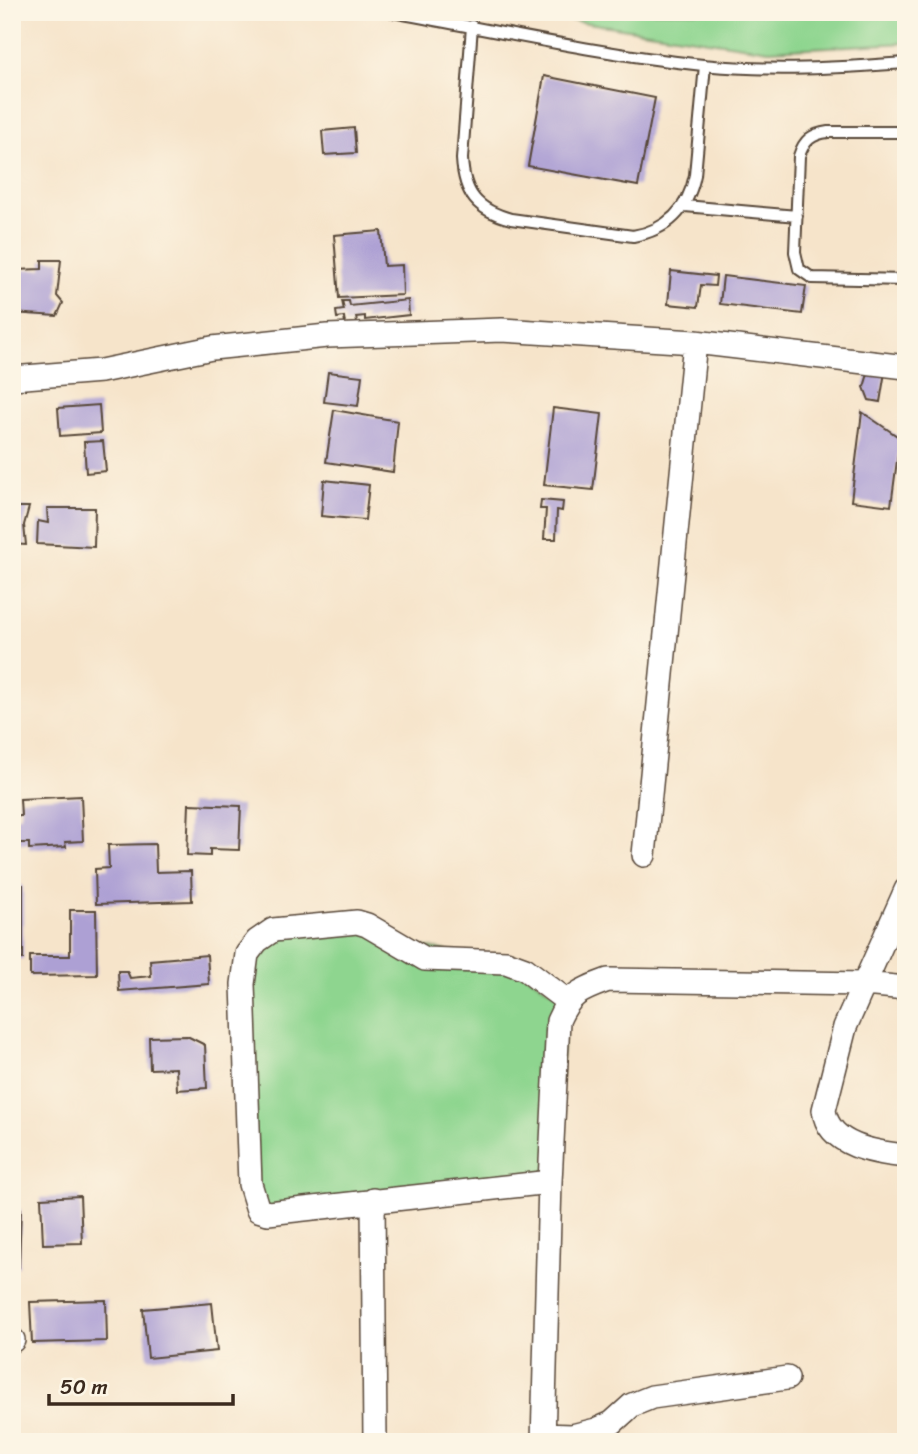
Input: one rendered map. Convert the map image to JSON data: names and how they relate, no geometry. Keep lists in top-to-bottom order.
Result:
{
  "scale_bar": "50 m"
}
